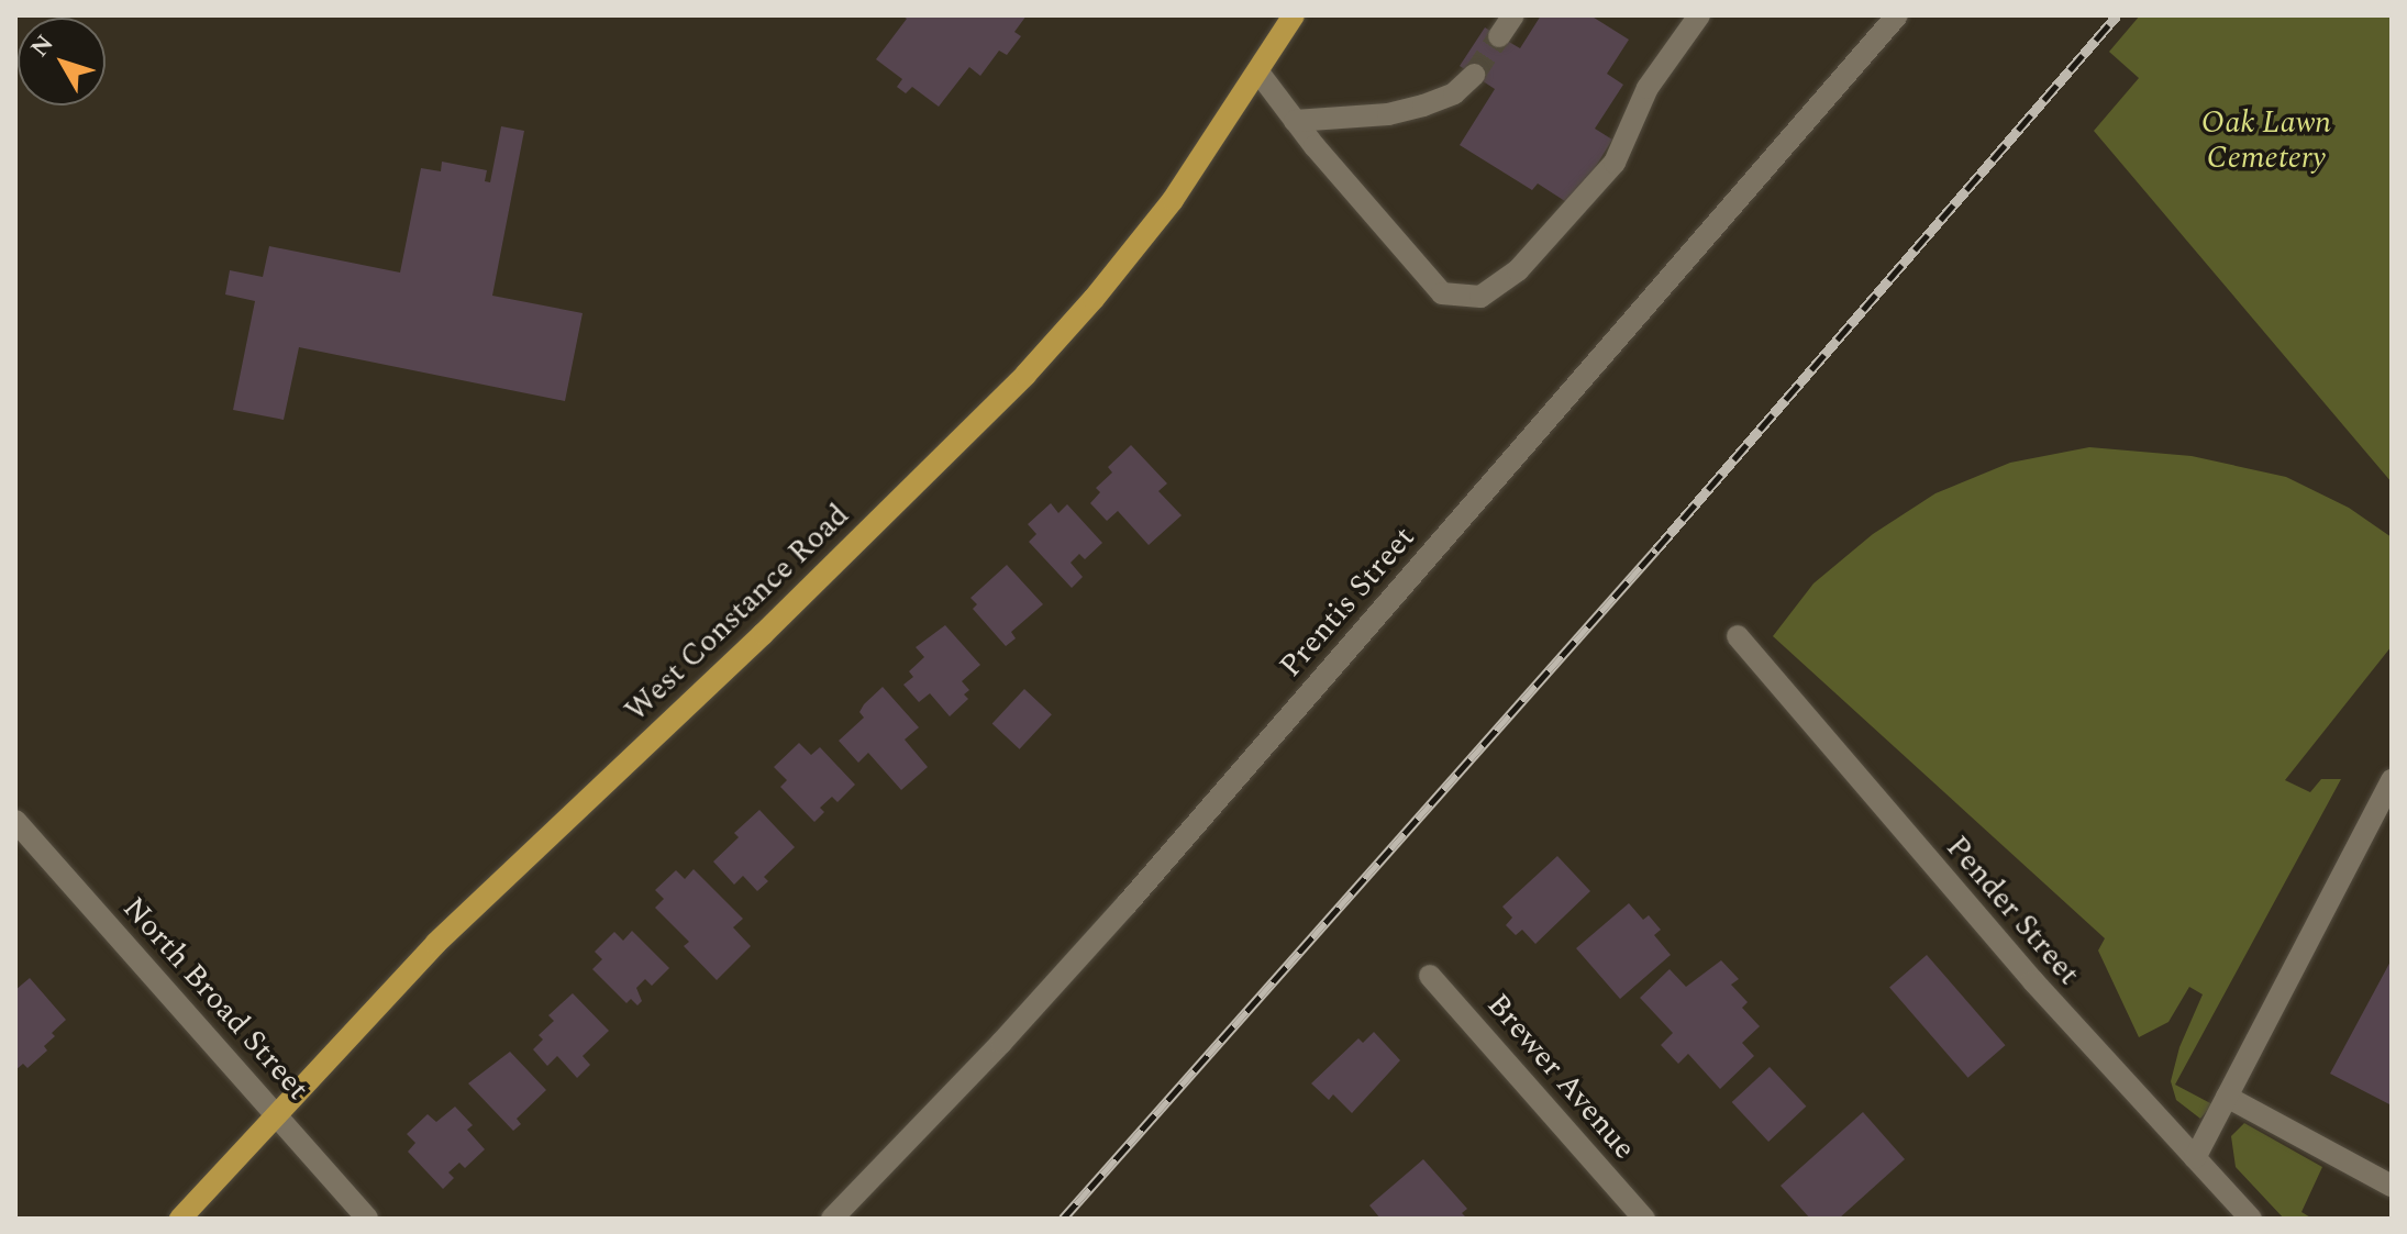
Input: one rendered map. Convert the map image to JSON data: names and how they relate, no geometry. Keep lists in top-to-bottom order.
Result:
{
  "streets": {
    "main road": ["West Constance Road"],
    "street": [
      "Prentis Street",
      "Pender Street",
      "North Broad Street",
      "Brewer Avenue"
    ]
  },
  "crossings": [
    ["West Constance Road", "North Broad Street"]
  ],
  "parks": ["Oak Lawn Cemetery"],
  "north": "top left"
}
